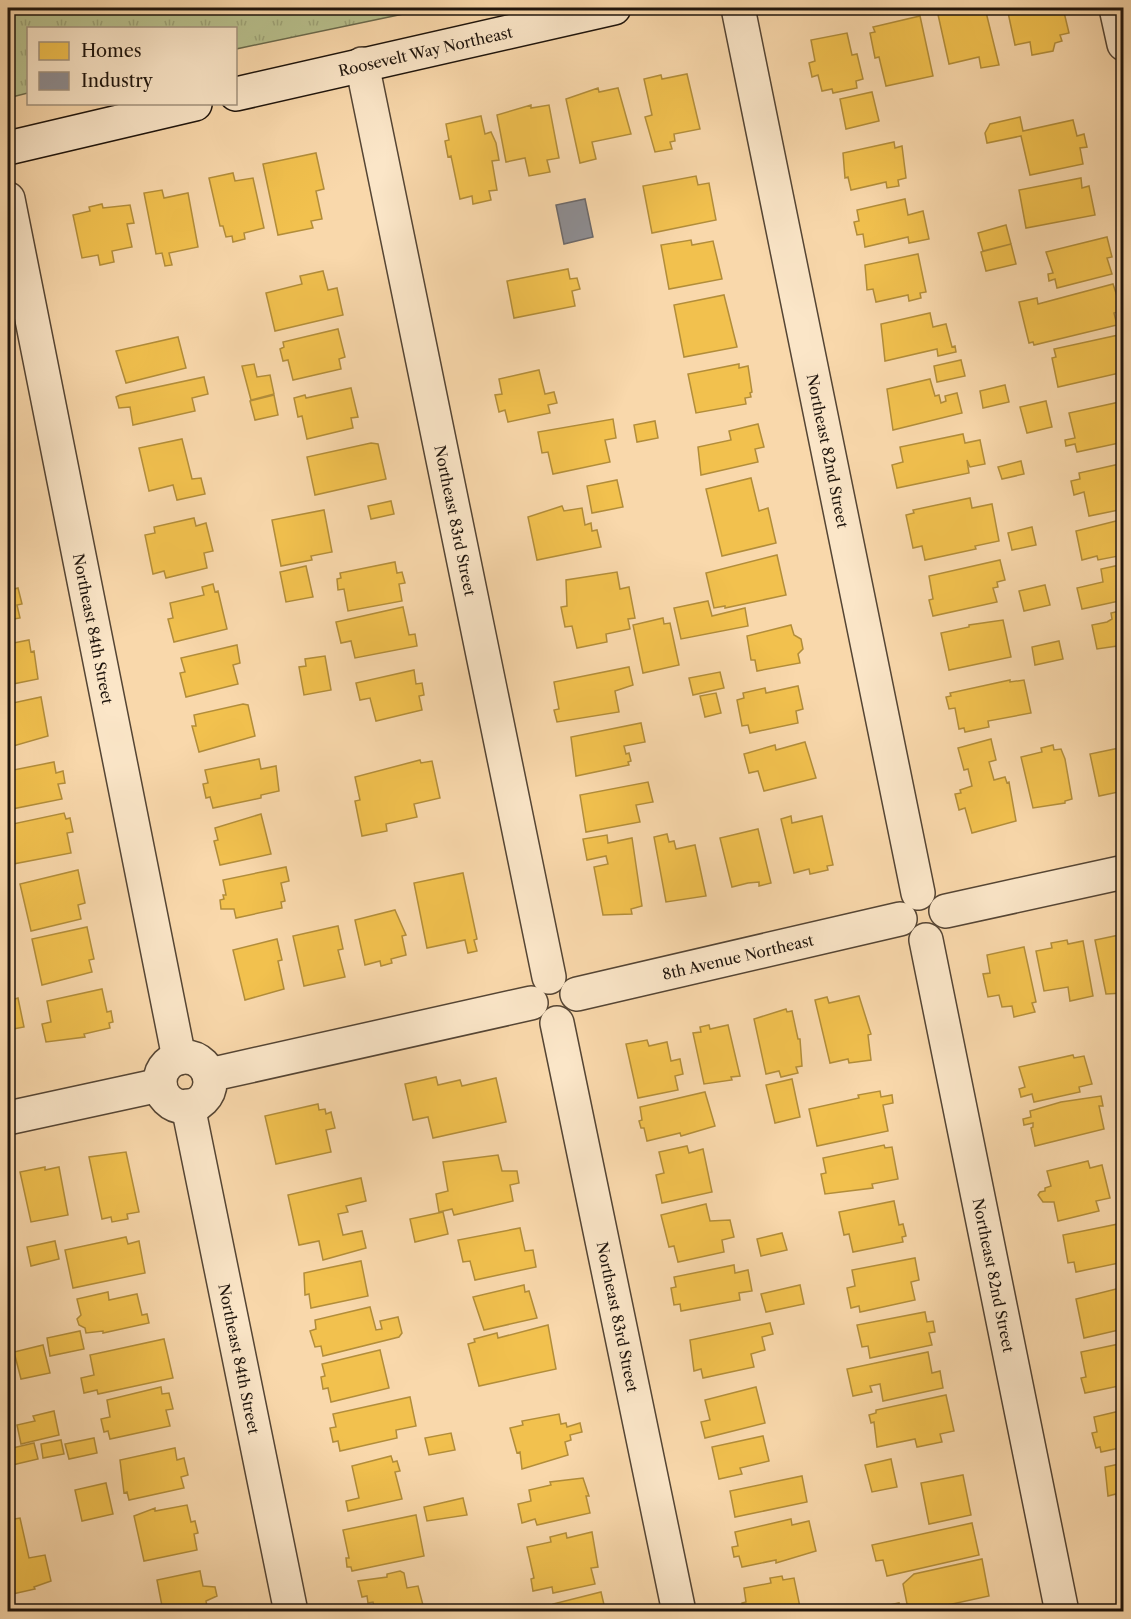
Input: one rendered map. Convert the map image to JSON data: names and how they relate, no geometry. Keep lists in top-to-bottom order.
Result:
{
  "streets": {
    "street": [
      "Roosevelt Way Northeast",
      "Northeast 82nd Street",
      "Northeast 83rd Street",
      "Northeast 84th Street",
      "8th Avenue Northeast"
    ]
  },
  "crossings": [
    ["Roosevelt Way Northeast", "Northeast 83rd Street"],
    ["Northeast 82nd Street", "8th Avenue Northeast"],
    ["Northeast 83rd Street", "8th Avenue Northeast"]
  ],
  "legend": ["Homes", "Industry"]
}
